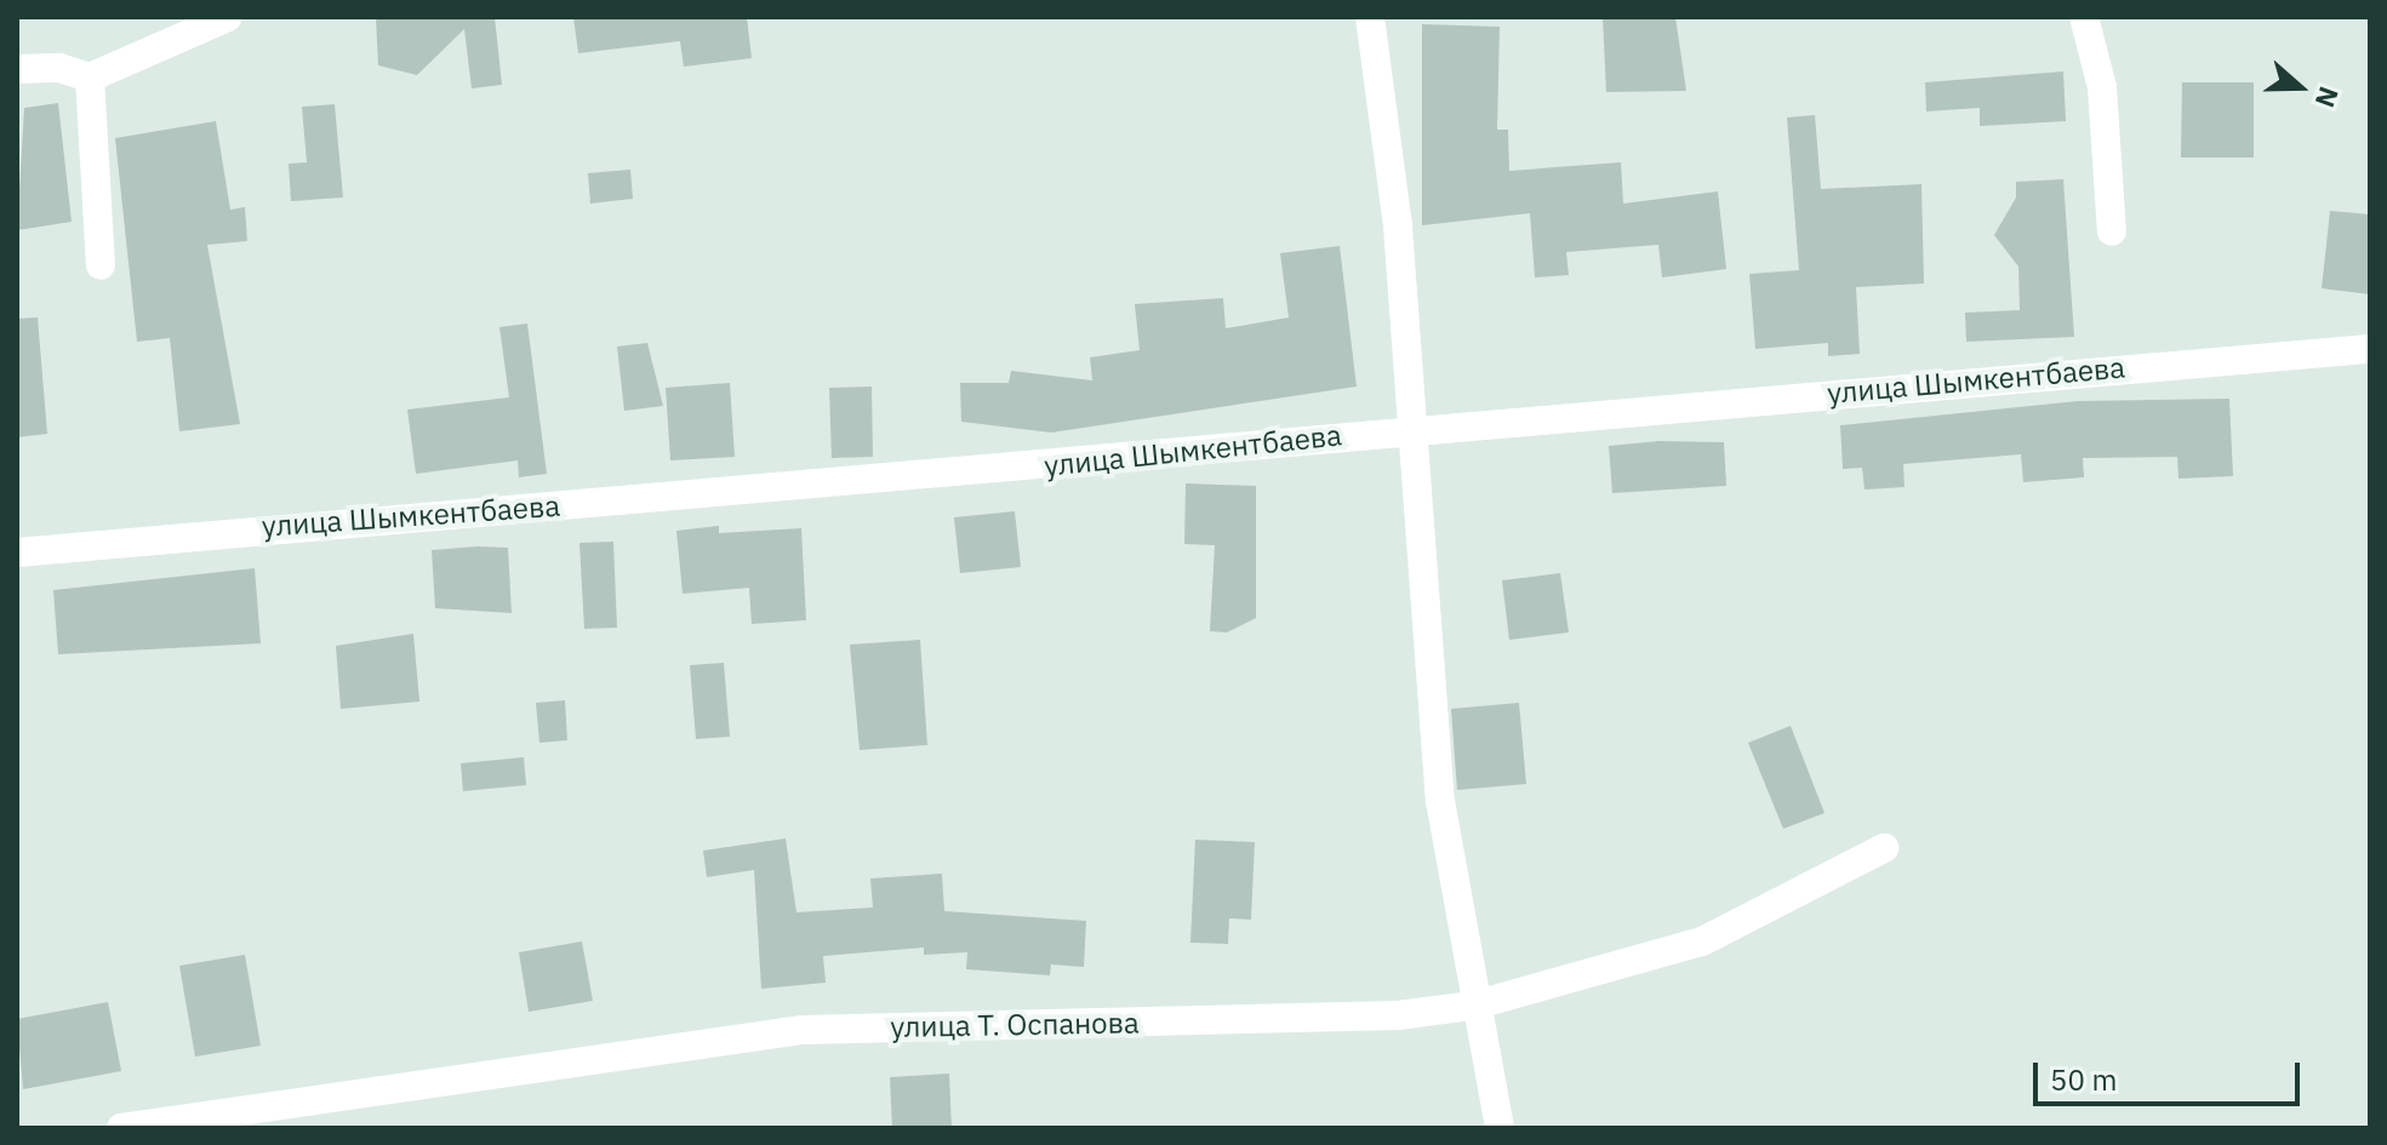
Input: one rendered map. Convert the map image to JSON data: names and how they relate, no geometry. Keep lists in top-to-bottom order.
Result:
{
  "streets": {
    "street": ["улица Шымкентбаева", "улица Т. Оспанова"]
  },
  "scale_bar": "50 m",
  "north": "right"
}
